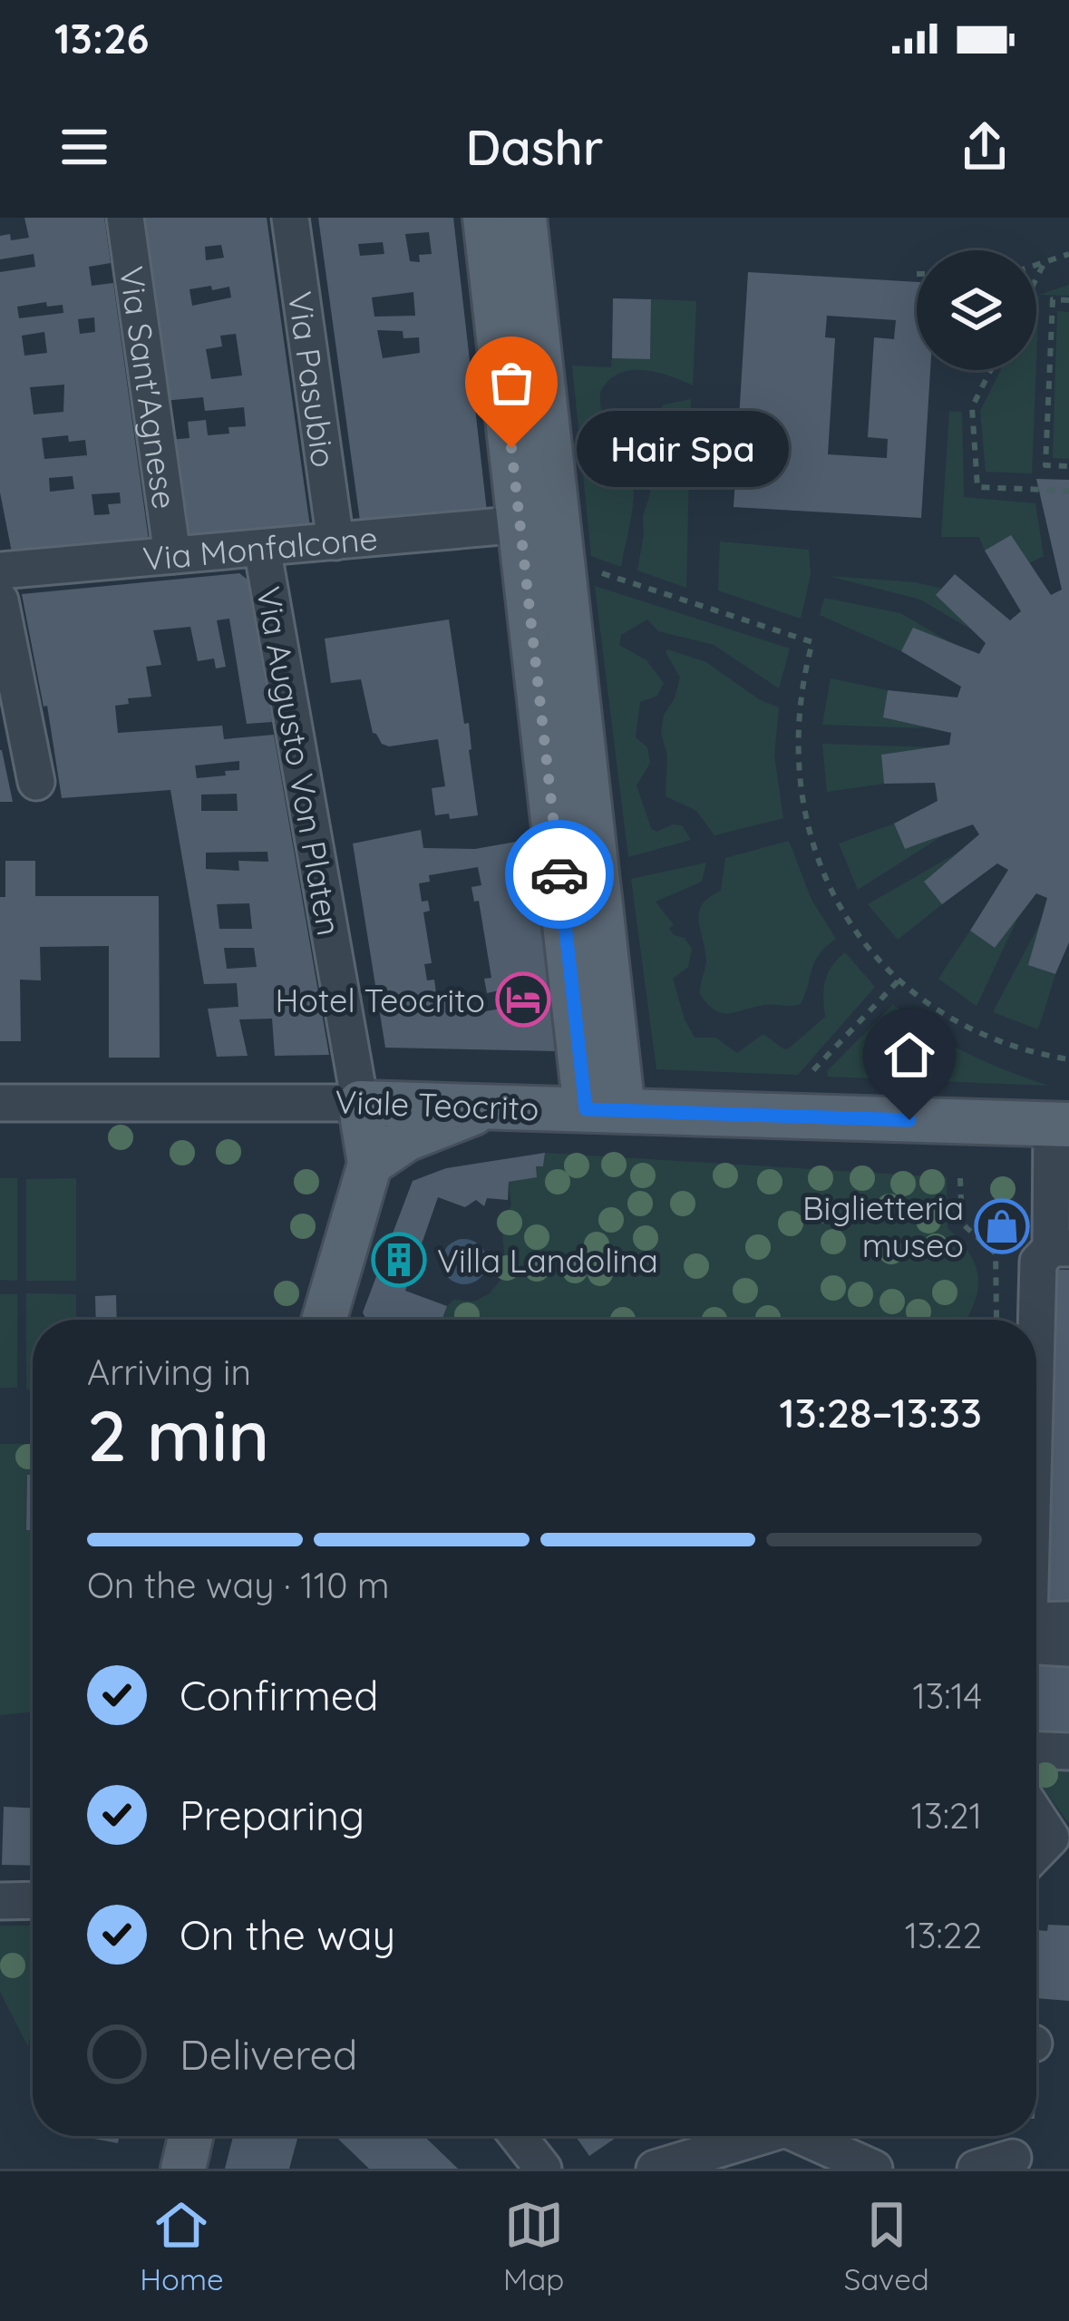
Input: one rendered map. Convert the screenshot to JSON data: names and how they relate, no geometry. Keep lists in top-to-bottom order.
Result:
{
  "streets": {
    "main road": ["Viale Teocrito"],
    "street": [
      "Via Pasubio",
      "Via Sant'Agnese",
      "Via Monfalcone",
      "Via Augusto Von Platen"
    ]
  },
  "crossings": [
    ["Via Pasubio", "Via Monfalcone"],
    ["Via Sant'Agnese", "Via Monfalcone"],
    ["Via Monfalcone", "Via Augusto Von Platen"],
    ["Via Augusto Von Platen", "Viale Teocrito"]
  ],
  "places": {
    "other": ["Hair Spa"],
    "hotel": ["Hotel Teocrito"],
    "shop": ["Biglietteria museo"],
    "building": ["Villa Landolina"]
  },
  "page": {
    "status": "13:26",
    "header": "Dashr",
    "bubble": "Hair Spa",
    "heading": ["2 min", "Arriving in", "13:28–13:33"],
    "bar": "On the way · 110 m",
    "list": [
      ["Confirmed", "13:14"],
      ["Preparing", "13:21"],
      ["On the way", "13:22"],
      "Delivered"
    ],
    "tabs": ["Home", "Map", "Saved"]
  }
}
